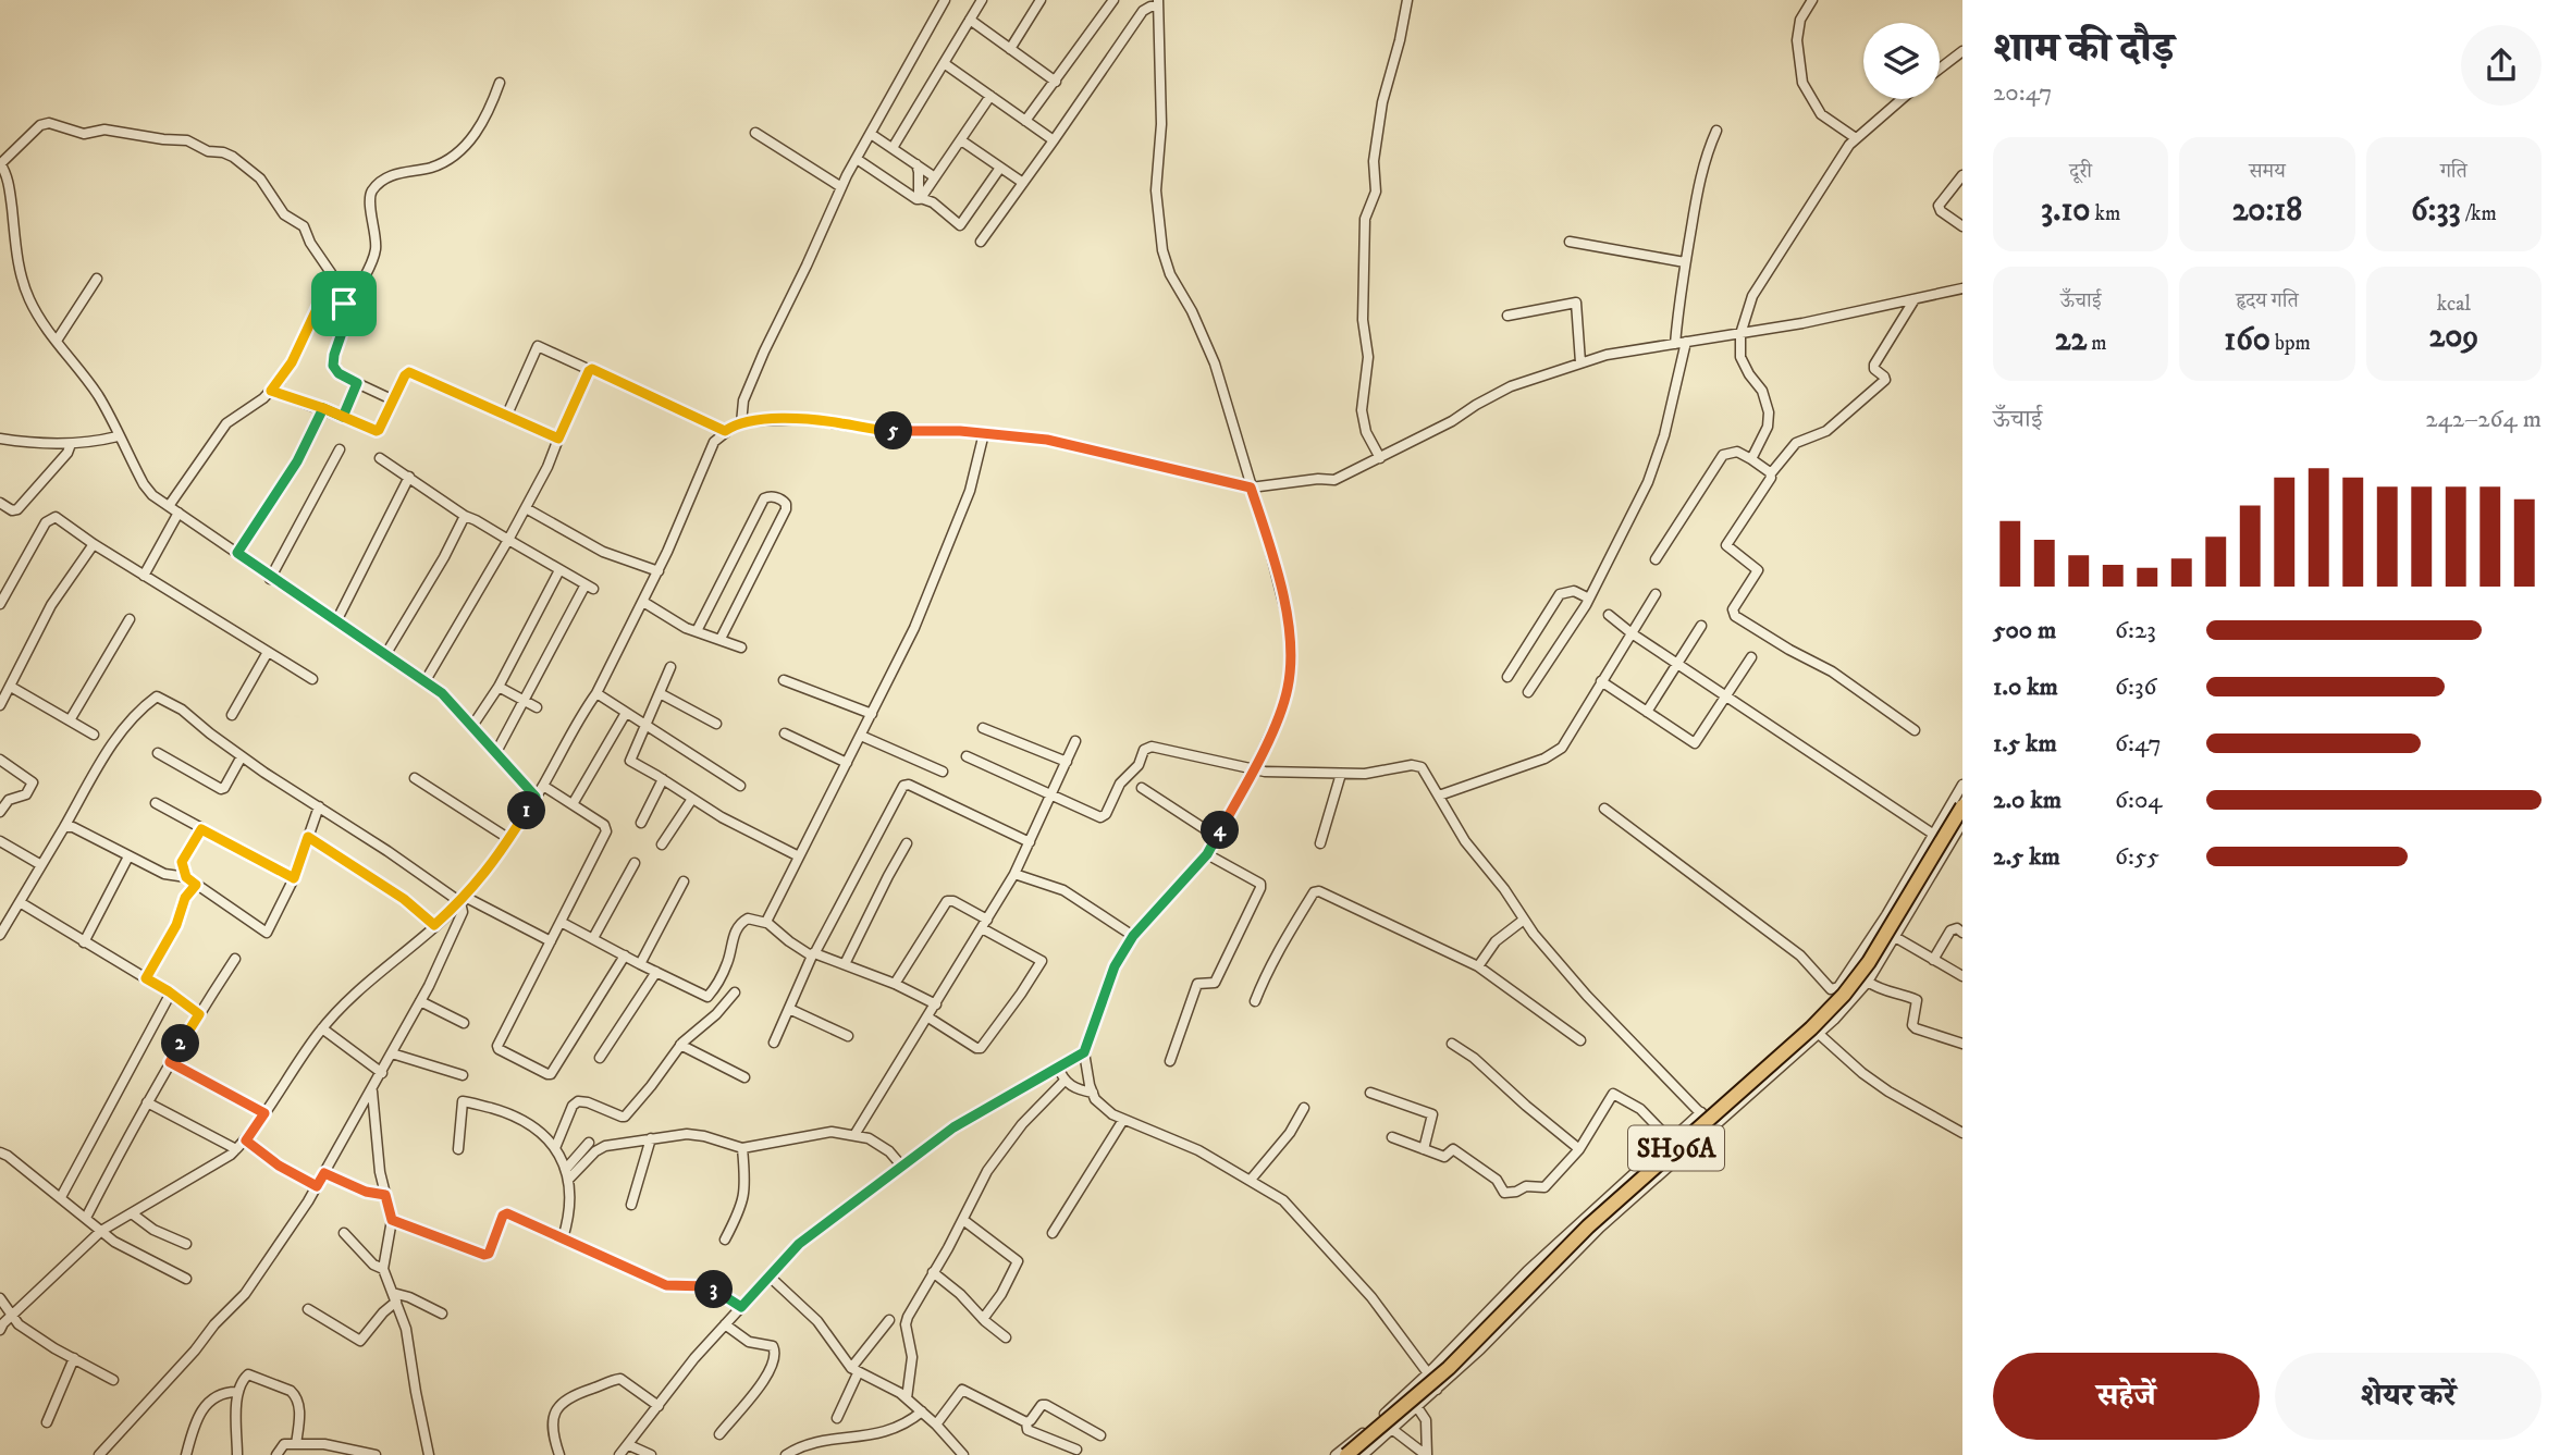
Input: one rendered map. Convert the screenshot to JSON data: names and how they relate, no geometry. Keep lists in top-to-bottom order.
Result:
{
  "streets": {
    "main road": ["SH96A"]
  },
  "page": {
    "heading": ["शाम की दौड़", "20:47"],
    "stats": [
      ["दूरी", "3.10 km"],
      ["समय", "20:18"],
      ["गति", "6:33 /km"],
      ["ऊँचाई", "22 m"],
      ["हृदय गति", "160 bpm"],
      ["kcal", "209"]
    ],
    "chart": ["ऊँचाई", "242–264 m"],
    "pins": [
      "5",
      "1",
      "4",
      "2",
      "3"
    ],
    "list": [
      {
        "name": "500 m",
        "note": "6:23"
      },
      {
        "name": "1.0 km",
        "note": "6:36"
      },
      {
        "name": "1.5 km",
        "note": "6:47"
      },
      {
        "name": "2.0 km",
        "note": "6:04"
      },
      {
        "name": "2.5 km",
        "note": "6:55"
      }
    ],
    "buttons": ["सहेजें", "शेयर करें"]
  }
}
